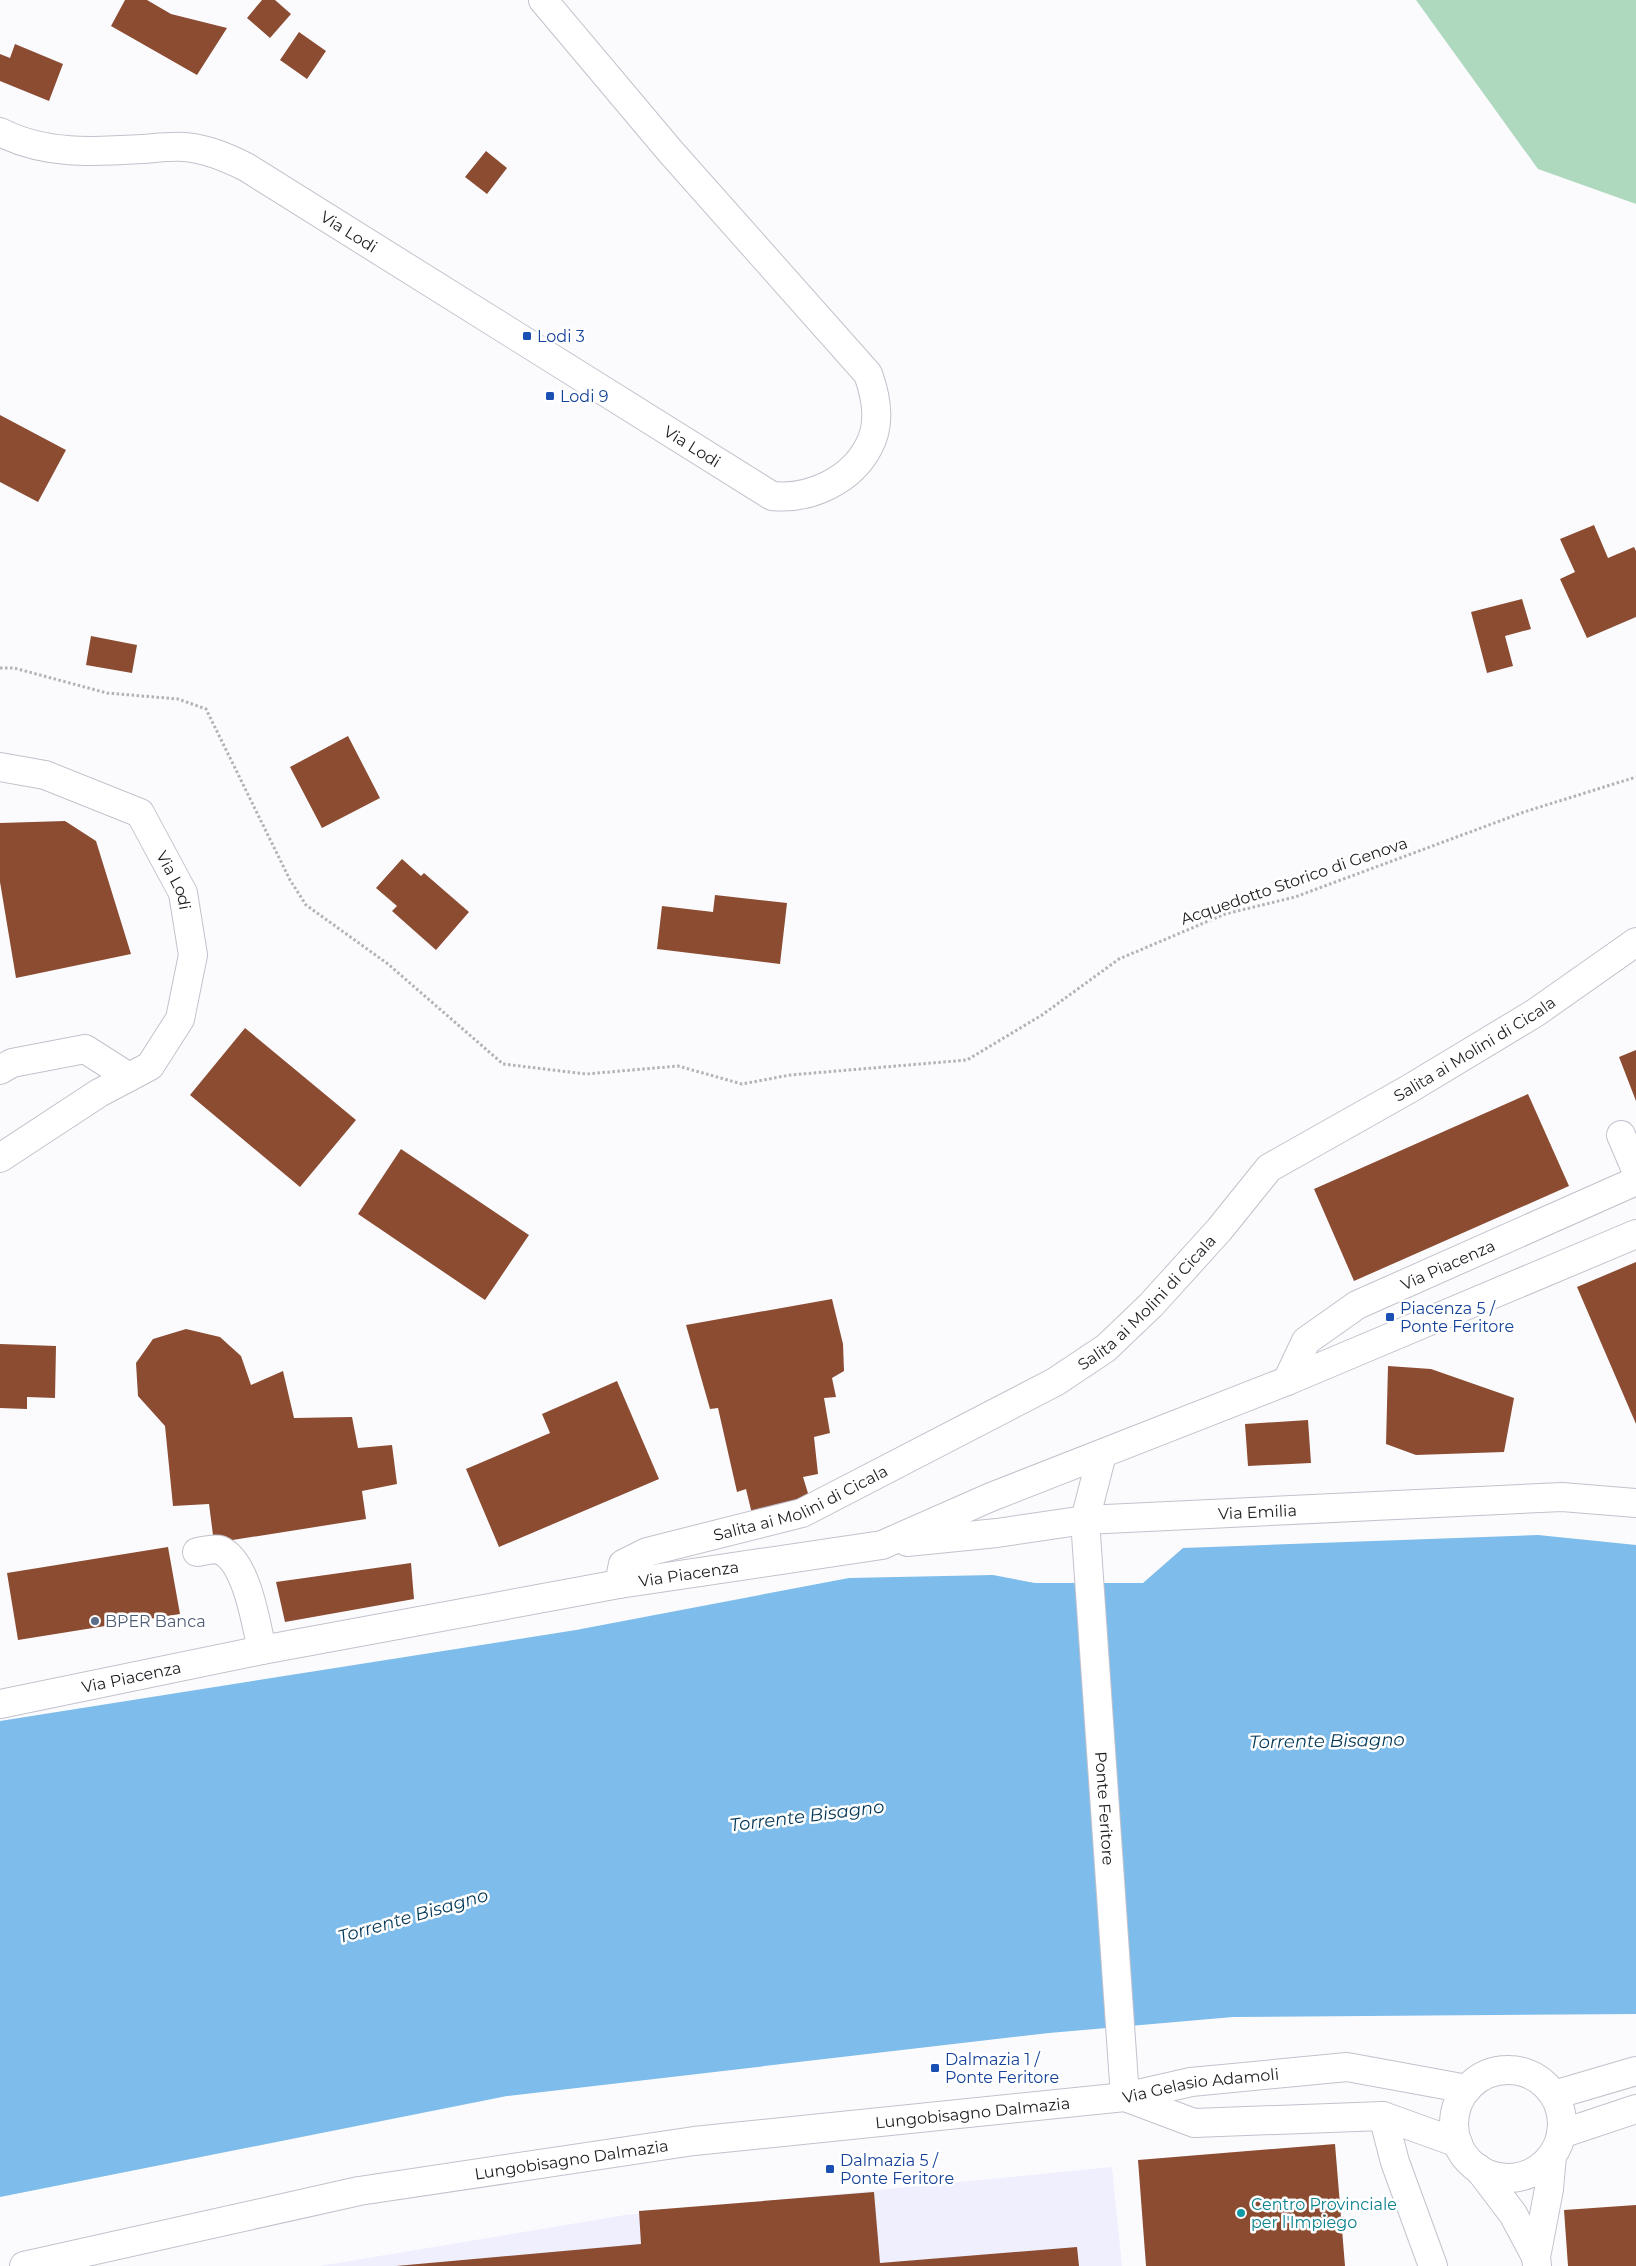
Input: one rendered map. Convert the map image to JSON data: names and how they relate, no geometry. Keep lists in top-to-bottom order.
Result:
{
  "streets": {
    "main road": [
      "Via Lodi",
      "Salita ai Molini di Cicala",
      "Via Piacenza",
      "Via Emilia",
      "Ponte Feritore",
      "Via Gelasio Adamoli",
      "Lungobisagno Dalmazia"
    ],
    "path": ["Acquedotto Storico di Genova"]
  },
  "crossings": [
    ["Salita ai Molini di Cicala", "Via Piacenza"],
    ["Via Piacenza", "Via Emilia"],
    ["Via Emilia", "Ponte Feritore"],
    ["Ponte Feritore", "Via Gelasio Adamoli"],
    ["Ponte Feritore", "Lungobisagno Dalmazia"],
    ["Via Gelasio Adamoli", "Lungobisagno Dalmazia"]
  ],
  "water": ["Torrente Bisagno"],
  "places": {
    "transit": [
      "Lodi 3",
      "Lodi 9",
      "Piacenza 5 / Ponte Feritore",
      "Dalmazia 1 / Ponte Feritore",
      "Dalmazia 5 / Ponte Feritore"
    ],
    "other": ["BPER Banca", "Centro Provinciale per l'Impiego"]
  }
}
